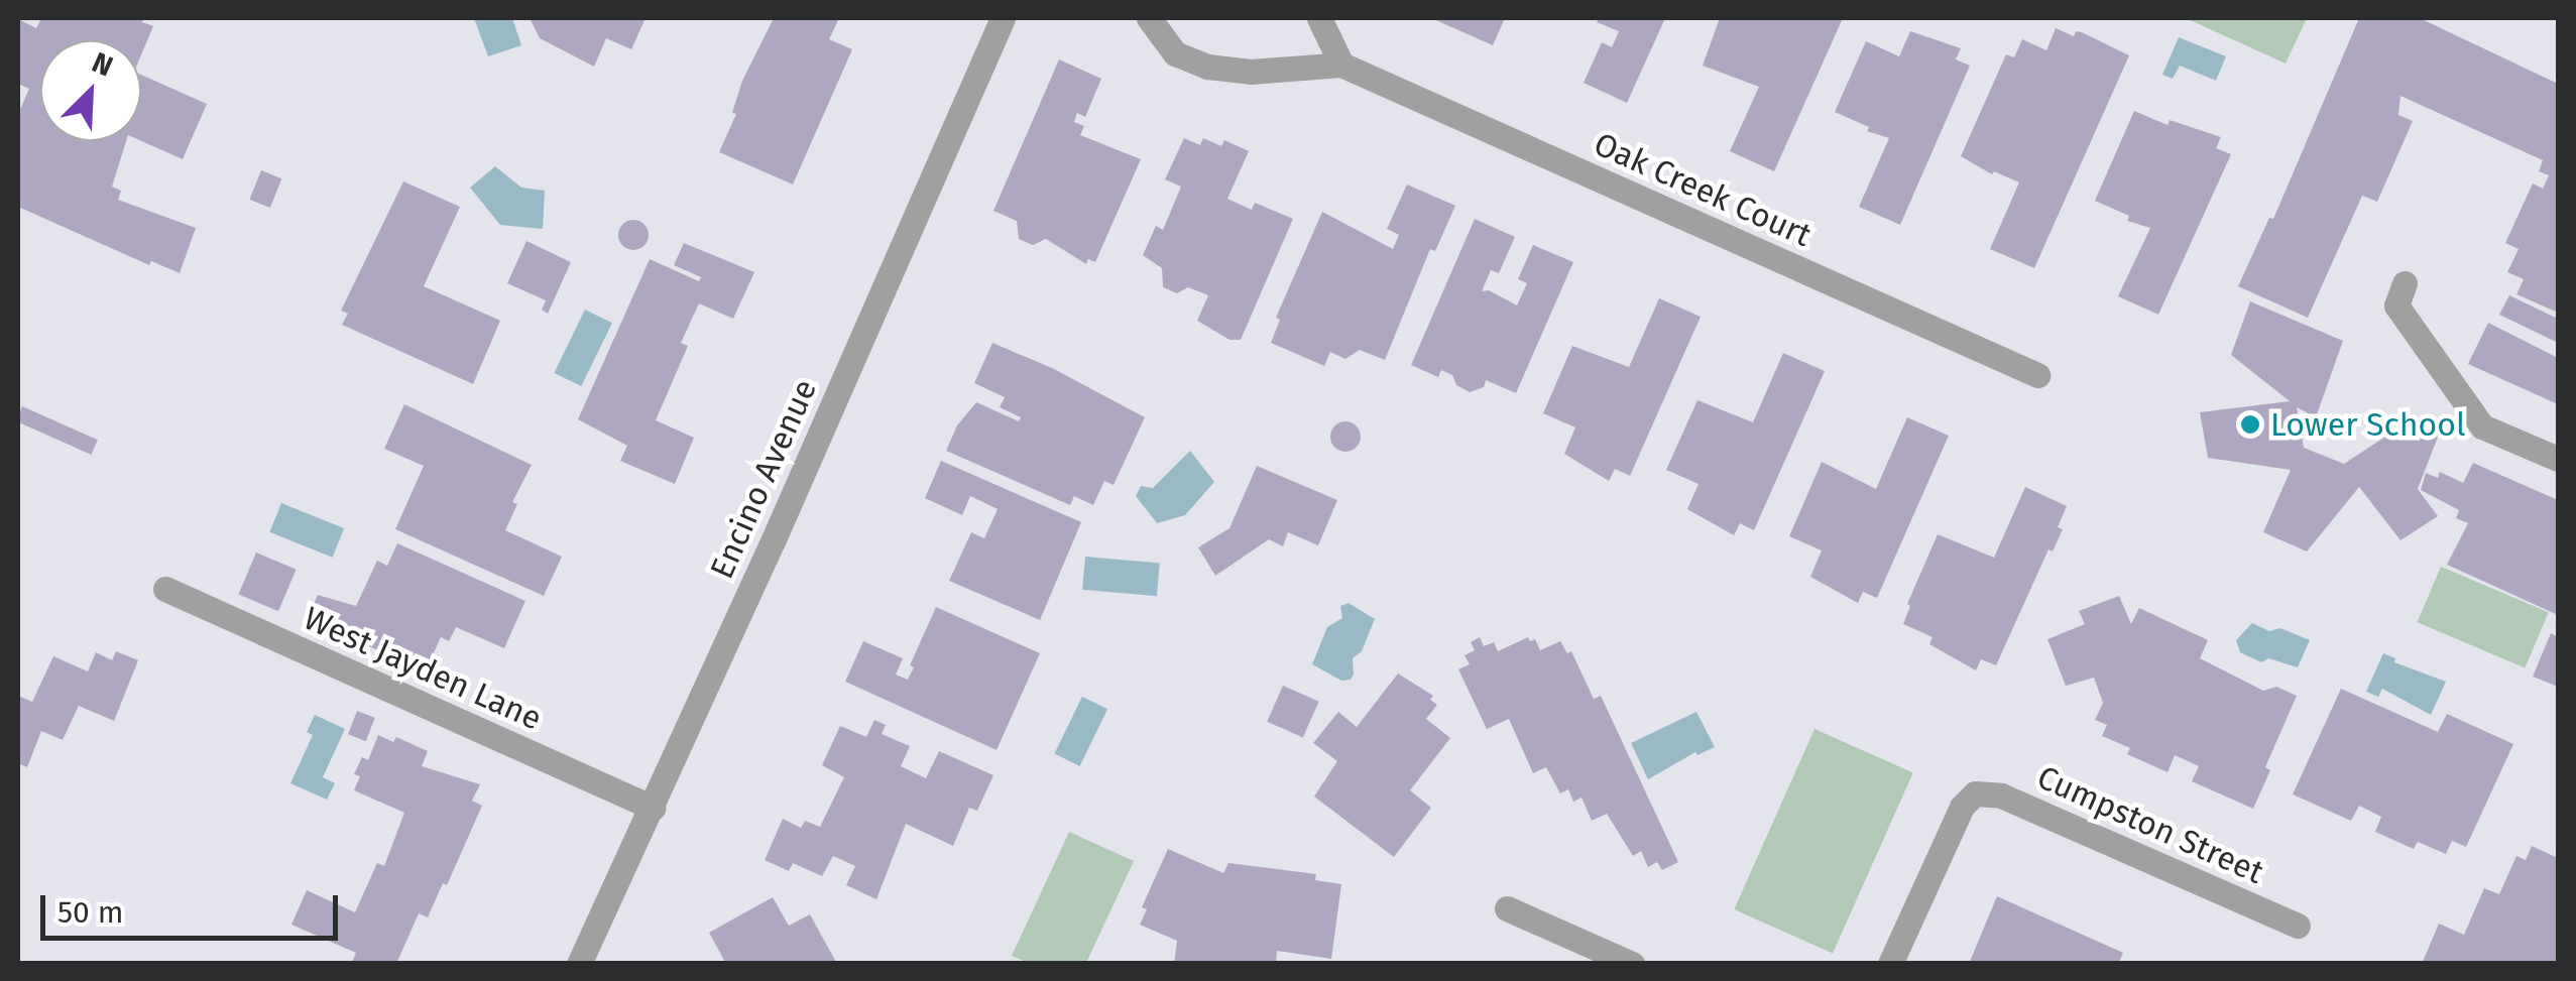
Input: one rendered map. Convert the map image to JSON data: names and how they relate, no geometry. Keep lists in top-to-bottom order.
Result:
{
  "streets": {
    "street": [
      "Oak Creek Court",
      "Encino Avenue",
      "West Jayden Lane",
      "Cumpston Street"
    ]
  },
  "crossings": [
    ["Encino Avenue", "West Jayden Lane"]
  ],
  "places": ["Lower School"],
  "scale_bar": "50 m",
  "north": "top right"
}
